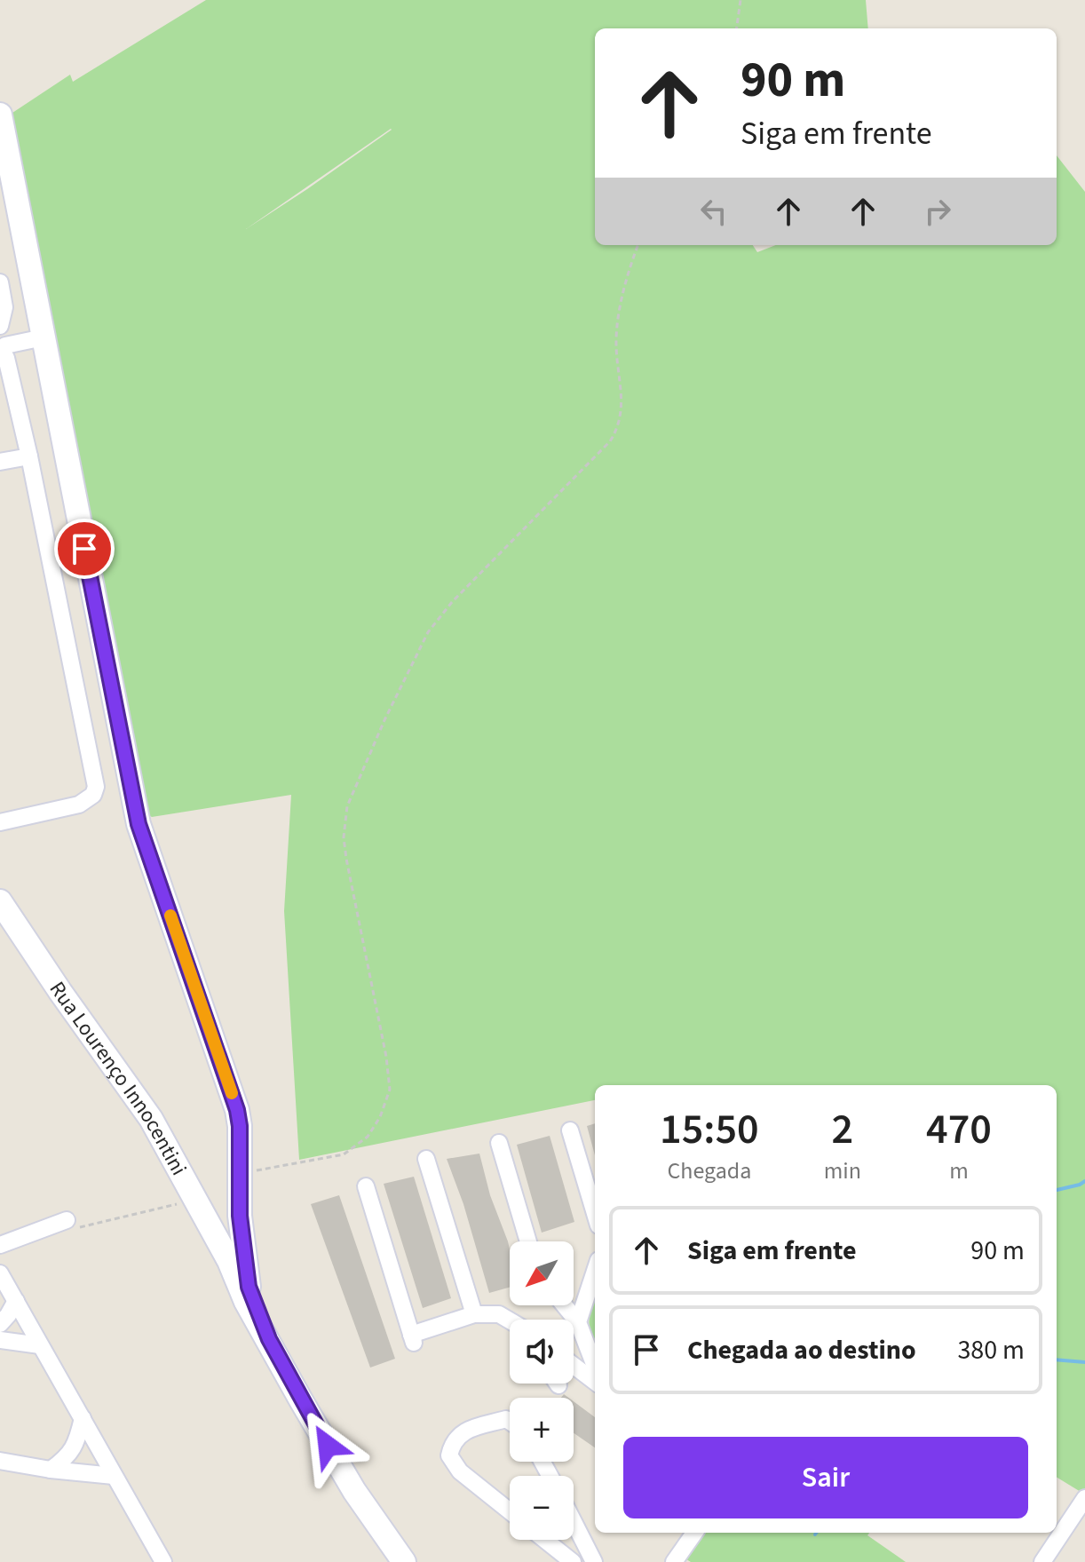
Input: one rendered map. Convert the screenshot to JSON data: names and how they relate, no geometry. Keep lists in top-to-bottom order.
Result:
{
  "streets": {
    "main road": ["Rua Lourenço Innocentini"]
  },
  "north": "bottom left",
  "page": {
    "turn": ["90 m", "Siga em frente"],
    "eta": [
      "15:50",
      "Chegada",
      "2",
      "min",
      "470",
      "m"
    ],
    "list": [
      {
        "name": "Siga em frente",
        "value": "90 m"
      },
      {
        "name": "Chegada ao destino",
        "value": "380 m"
      }
    ],
    "map_buttons": ["+", "−"],
    "buttons": "Sair"
  }
}
